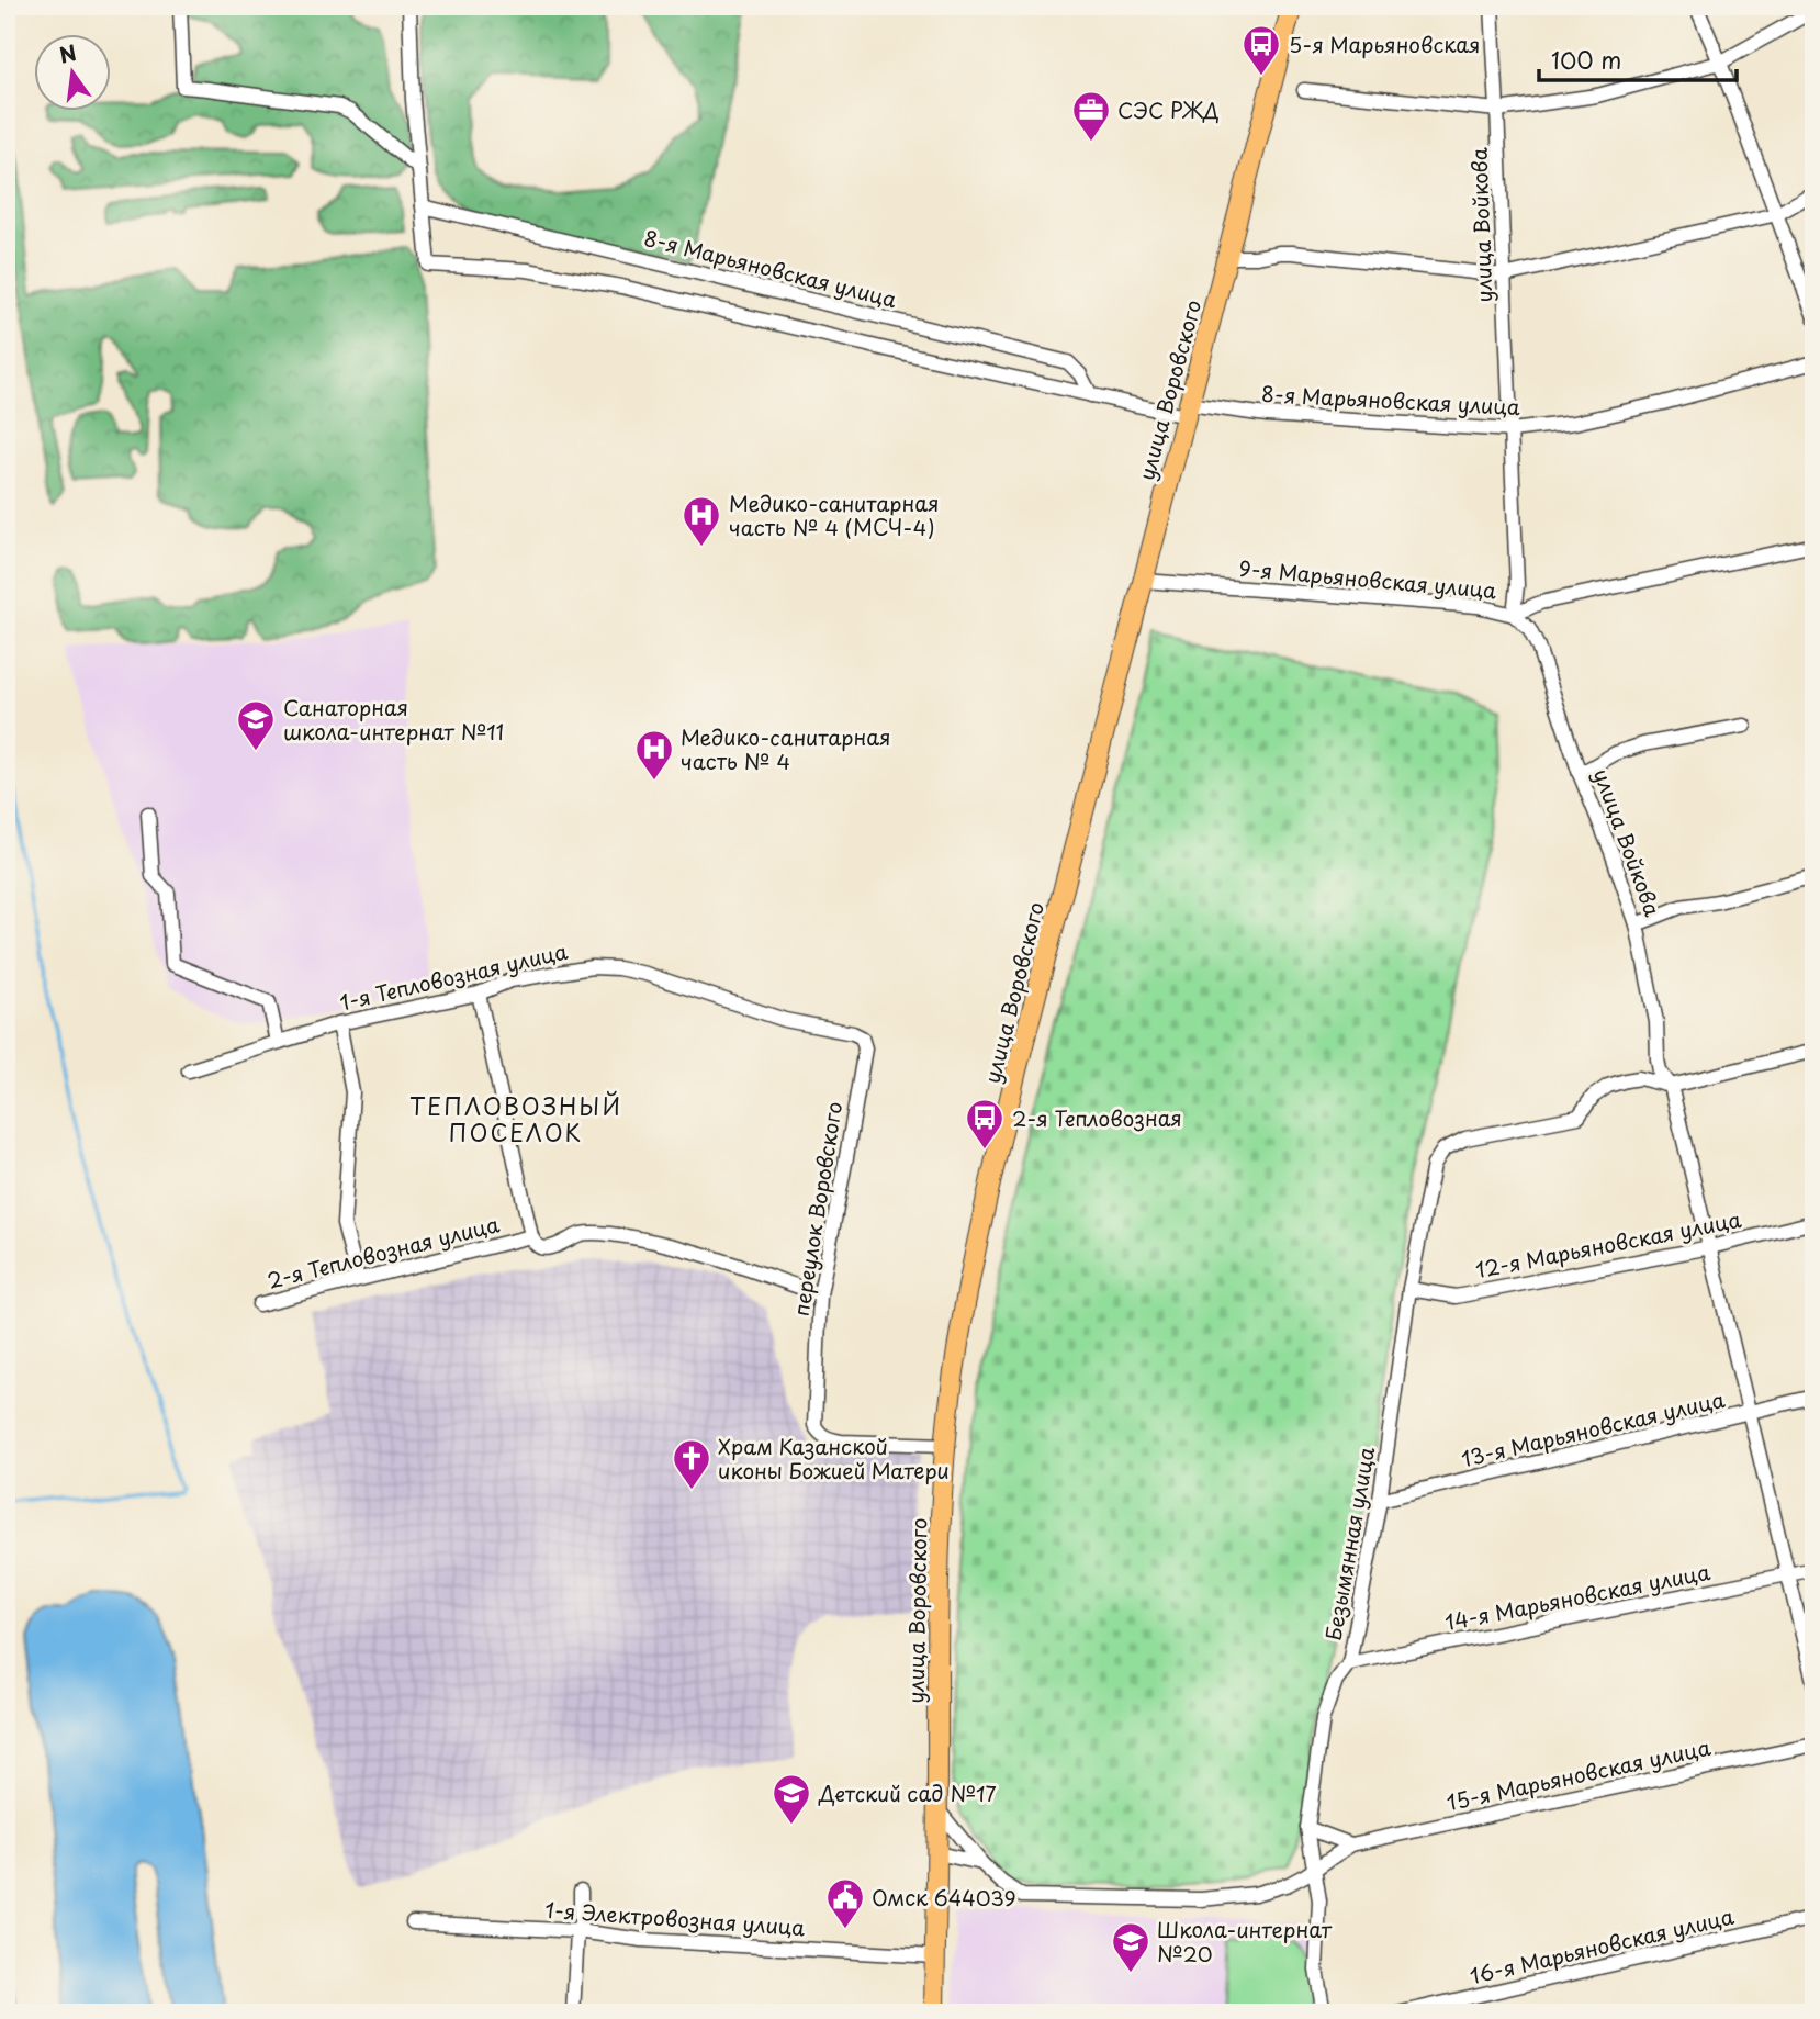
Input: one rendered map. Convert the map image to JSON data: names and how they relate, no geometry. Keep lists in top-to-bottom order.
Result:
{
  "streets": {
    "main road": ["улица Воровского"],
    "street": [
      "улица Войкова",
      "8-я Марьяновская улица",
      "9-я Марьяновская улица",
      "1-я Тепловозная улица",
      "переулок Воровского",
      "12-я Марьяновская улица",
      "2-я Тепловозная улица",
      "13-я Марьяновская улица",
      "Безымянная улица",
      "14-я Марьяновская улица",
      "15-я Марьяновская улица",
      "1-я Электровозная улица",
      "16-я Марьяновская улица"
    ]
  },
  "crossings": [
    ["улица Войкова", "8-я Марьяновская улица"],
    ["улица Войкова", "9-я Марьяновская улица"],
    ["улица Войкова", "12-я Марьяновская улица"],
    ["улица Войкова", "13-я Марьяновская улица"],
    ["улица Войкова", "14-я Марьяновская улица"],
    ["8-я Марьяновская улица", "улица Воровского"],
    ["улица Воровского", "9-я Марьяновская улица"],
    ["улица Воровского", "переулок Воровского"],
    ["улица Воровского", "15-я Марьяновская улица"],
    ["улица Воровского", "1-я Электровозная улица"],
    ["1-я Тепловозная улица", "переулок Воровского"],
    ["переулок Воровского", "2-я Тепловозная улица"],
    ["12-я Марьяновская улица", "Безымянная улица"],
    ["13-я Марьяновская улица", "Безымянная улица"],
    ["Безымянная улица", "14-я Марьяновская улица"],
    ["Безымянная улица", "15-я Марьяновская улица"]
  ],
  "districts": ["ТЕПЛОВОЗНЫЙ ПОСЕЛОК"],
  "places": {
    "bus stop": ["5-я Марьяновская", "2-я Тепловозная"],
    "office": ["СЭС РЖД"],
    "hospital": ["Медико-санитарная часть № 4 (МСЧ-4)", "Медико-санитарная часть № 4"],
    "school or university": ["Санаторная школа-интернат №11", "Детский сад №17", "Школа-интернат №20"],
    "church": ["Храм Казанской иконы Божией Матери"],
    "public building": ["Омск 644039"]
  },
  "scale_bar": "100 m",
  "north": "top"
}
